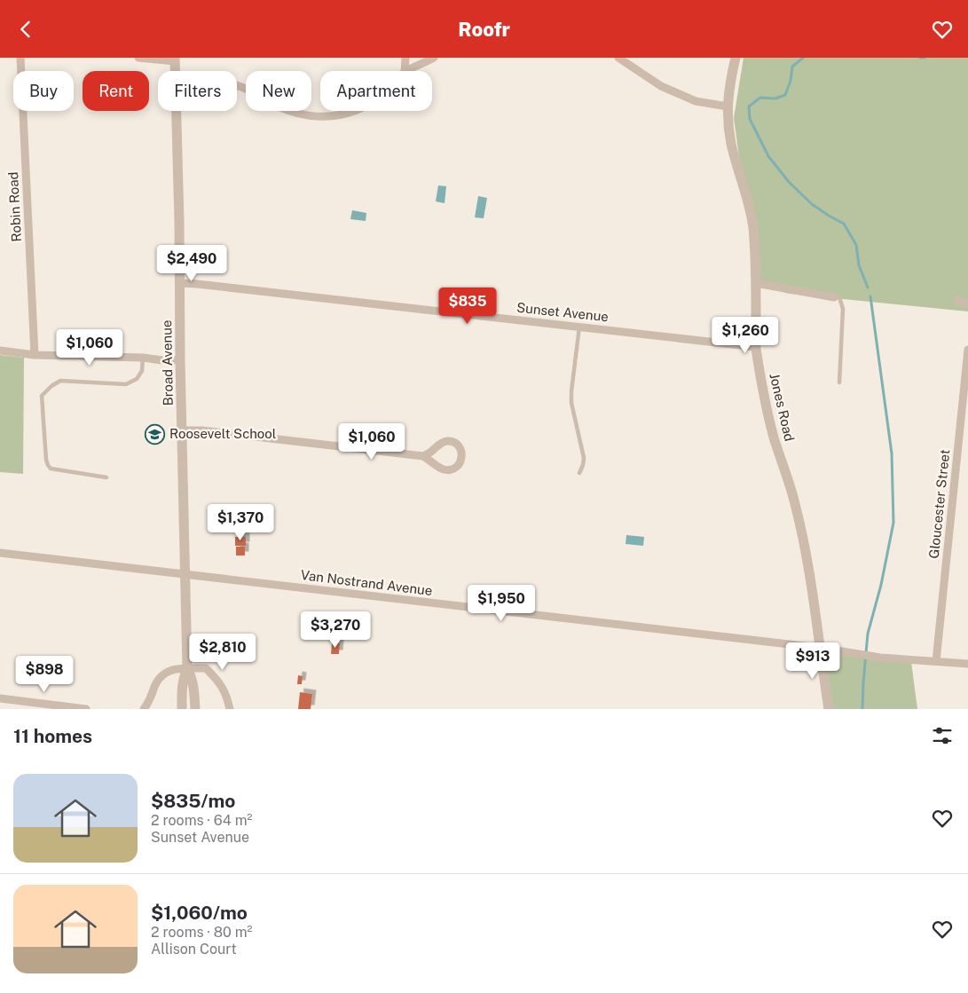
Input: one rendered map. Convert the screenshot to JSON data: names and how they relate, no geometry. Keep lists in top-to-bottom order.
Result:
{
  "streets": {
    "street": [
      "Robin Road",
      "Sunset Avenue",
      "Broad Avenue",
      "Jones Road",
      "Gloucester Street",
      "Van Nostrand Avenue"
    ]
  },
  "crossings": [
    ["Sunset Avenue", "Broad Avenue"],
    ["Sunset Avenue", "Jones Road"],
    ["Broad Avenue", "Van Nostrand Avenue"],
    ["Jones Road", "Van Nostrand Avenue"],
    ["Gloucester Street", "Van Nostrand Avenue"]
  ],
  "places": {
    "school or university": ["Roosevelt School"]
  },
  "page": {
    "header": "Roofr",
    "chip": [
      "Buy",
      "Rent",
      "Filters",
      "New",
      "Apartment"
    ],
    "price": [
      "$2,490",
      "$835",
      "$1,260",
      "$1,060",
      "$1,060",
      "$1,370",
      "$1,950",
      "$3,270",
      "$2,810",
      "$913",
      "$898"
    ],
    "heading": "11 homes",
    "list": [
      {
        "name": "$835/mo",
        "note": "2 rooms · 64 m² · Sunset Avenue"
      },
      {
        "name": "$1,060/mo",
        "note": "2 rooms · 80 m² · Allison Court"
      }
    ]
  }
}
